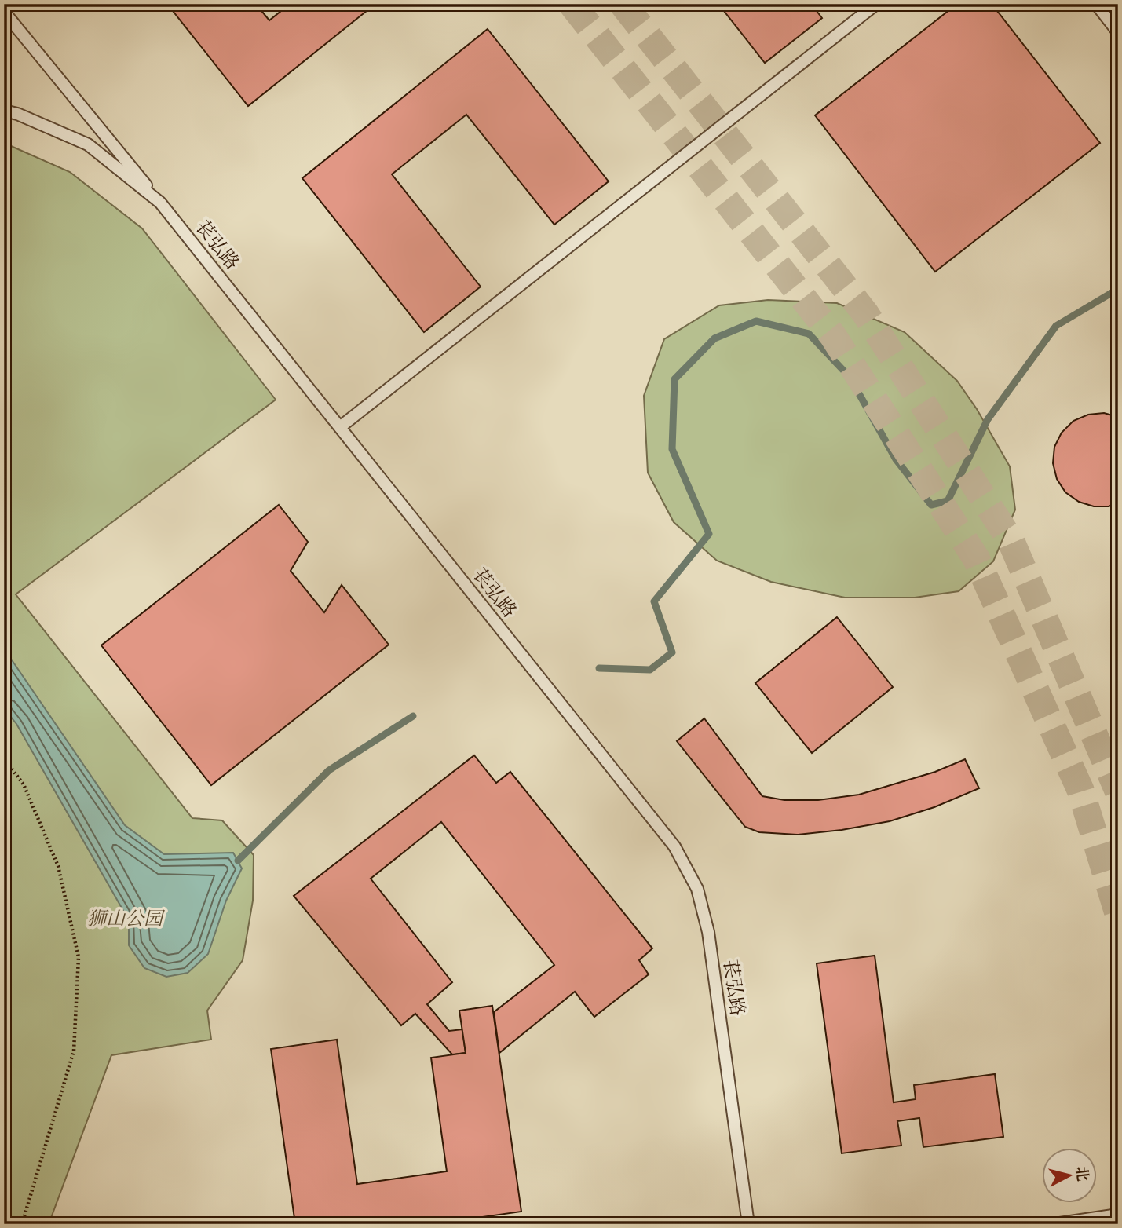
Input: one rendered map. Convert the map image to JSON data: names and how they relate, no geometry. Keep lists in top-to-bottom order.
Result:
{
  "streets": {
    "lane": ["苌弘路"]
  },
  "parks": ["狮山公园"],
  "north": "right"
}
